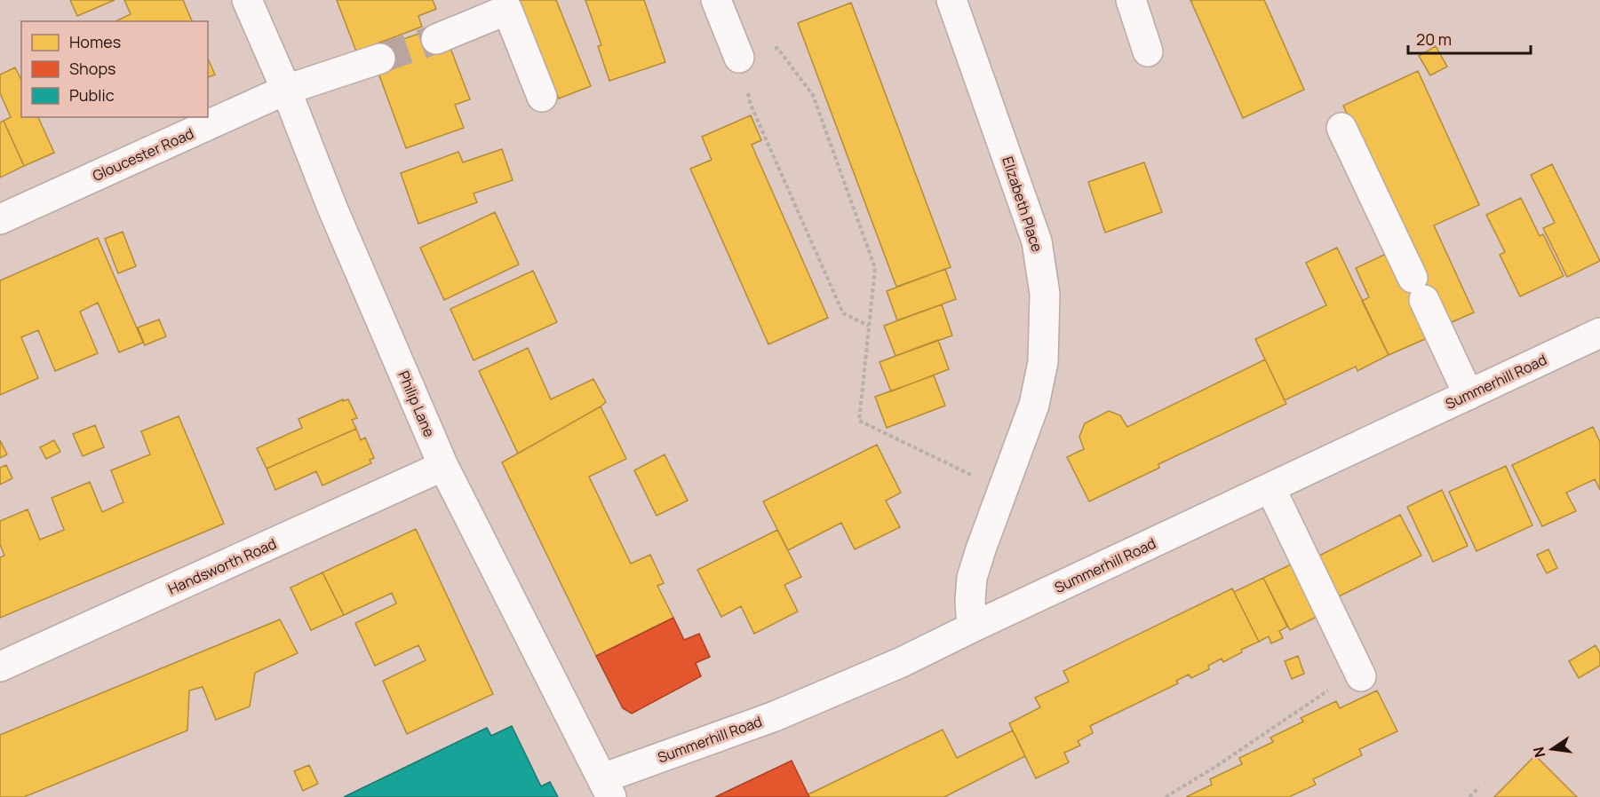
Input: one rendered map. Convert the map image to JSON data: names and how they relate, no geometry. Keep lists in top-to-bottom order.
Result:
{
  "streets": {
    "street": [
      "Gloucester Road",
      "Elizabeth Place",
      "Summerhill Road",
      "Philip Lane",
      "Handsworth Road"
    ]
  },
  "crossings": [
    ["Gloucester Road", "Philip Lane"],
    ["Elizabeth Place", "Summerhill Road"],
    ["Summerhill Road", "Philip Lane"],
    ["Philip Lane", "Handsworth Road"]
  ],
  "legend": ["Homes", "Shops", "Public"],
  "scale_bar": "20 m",
  "north": "left"
}
